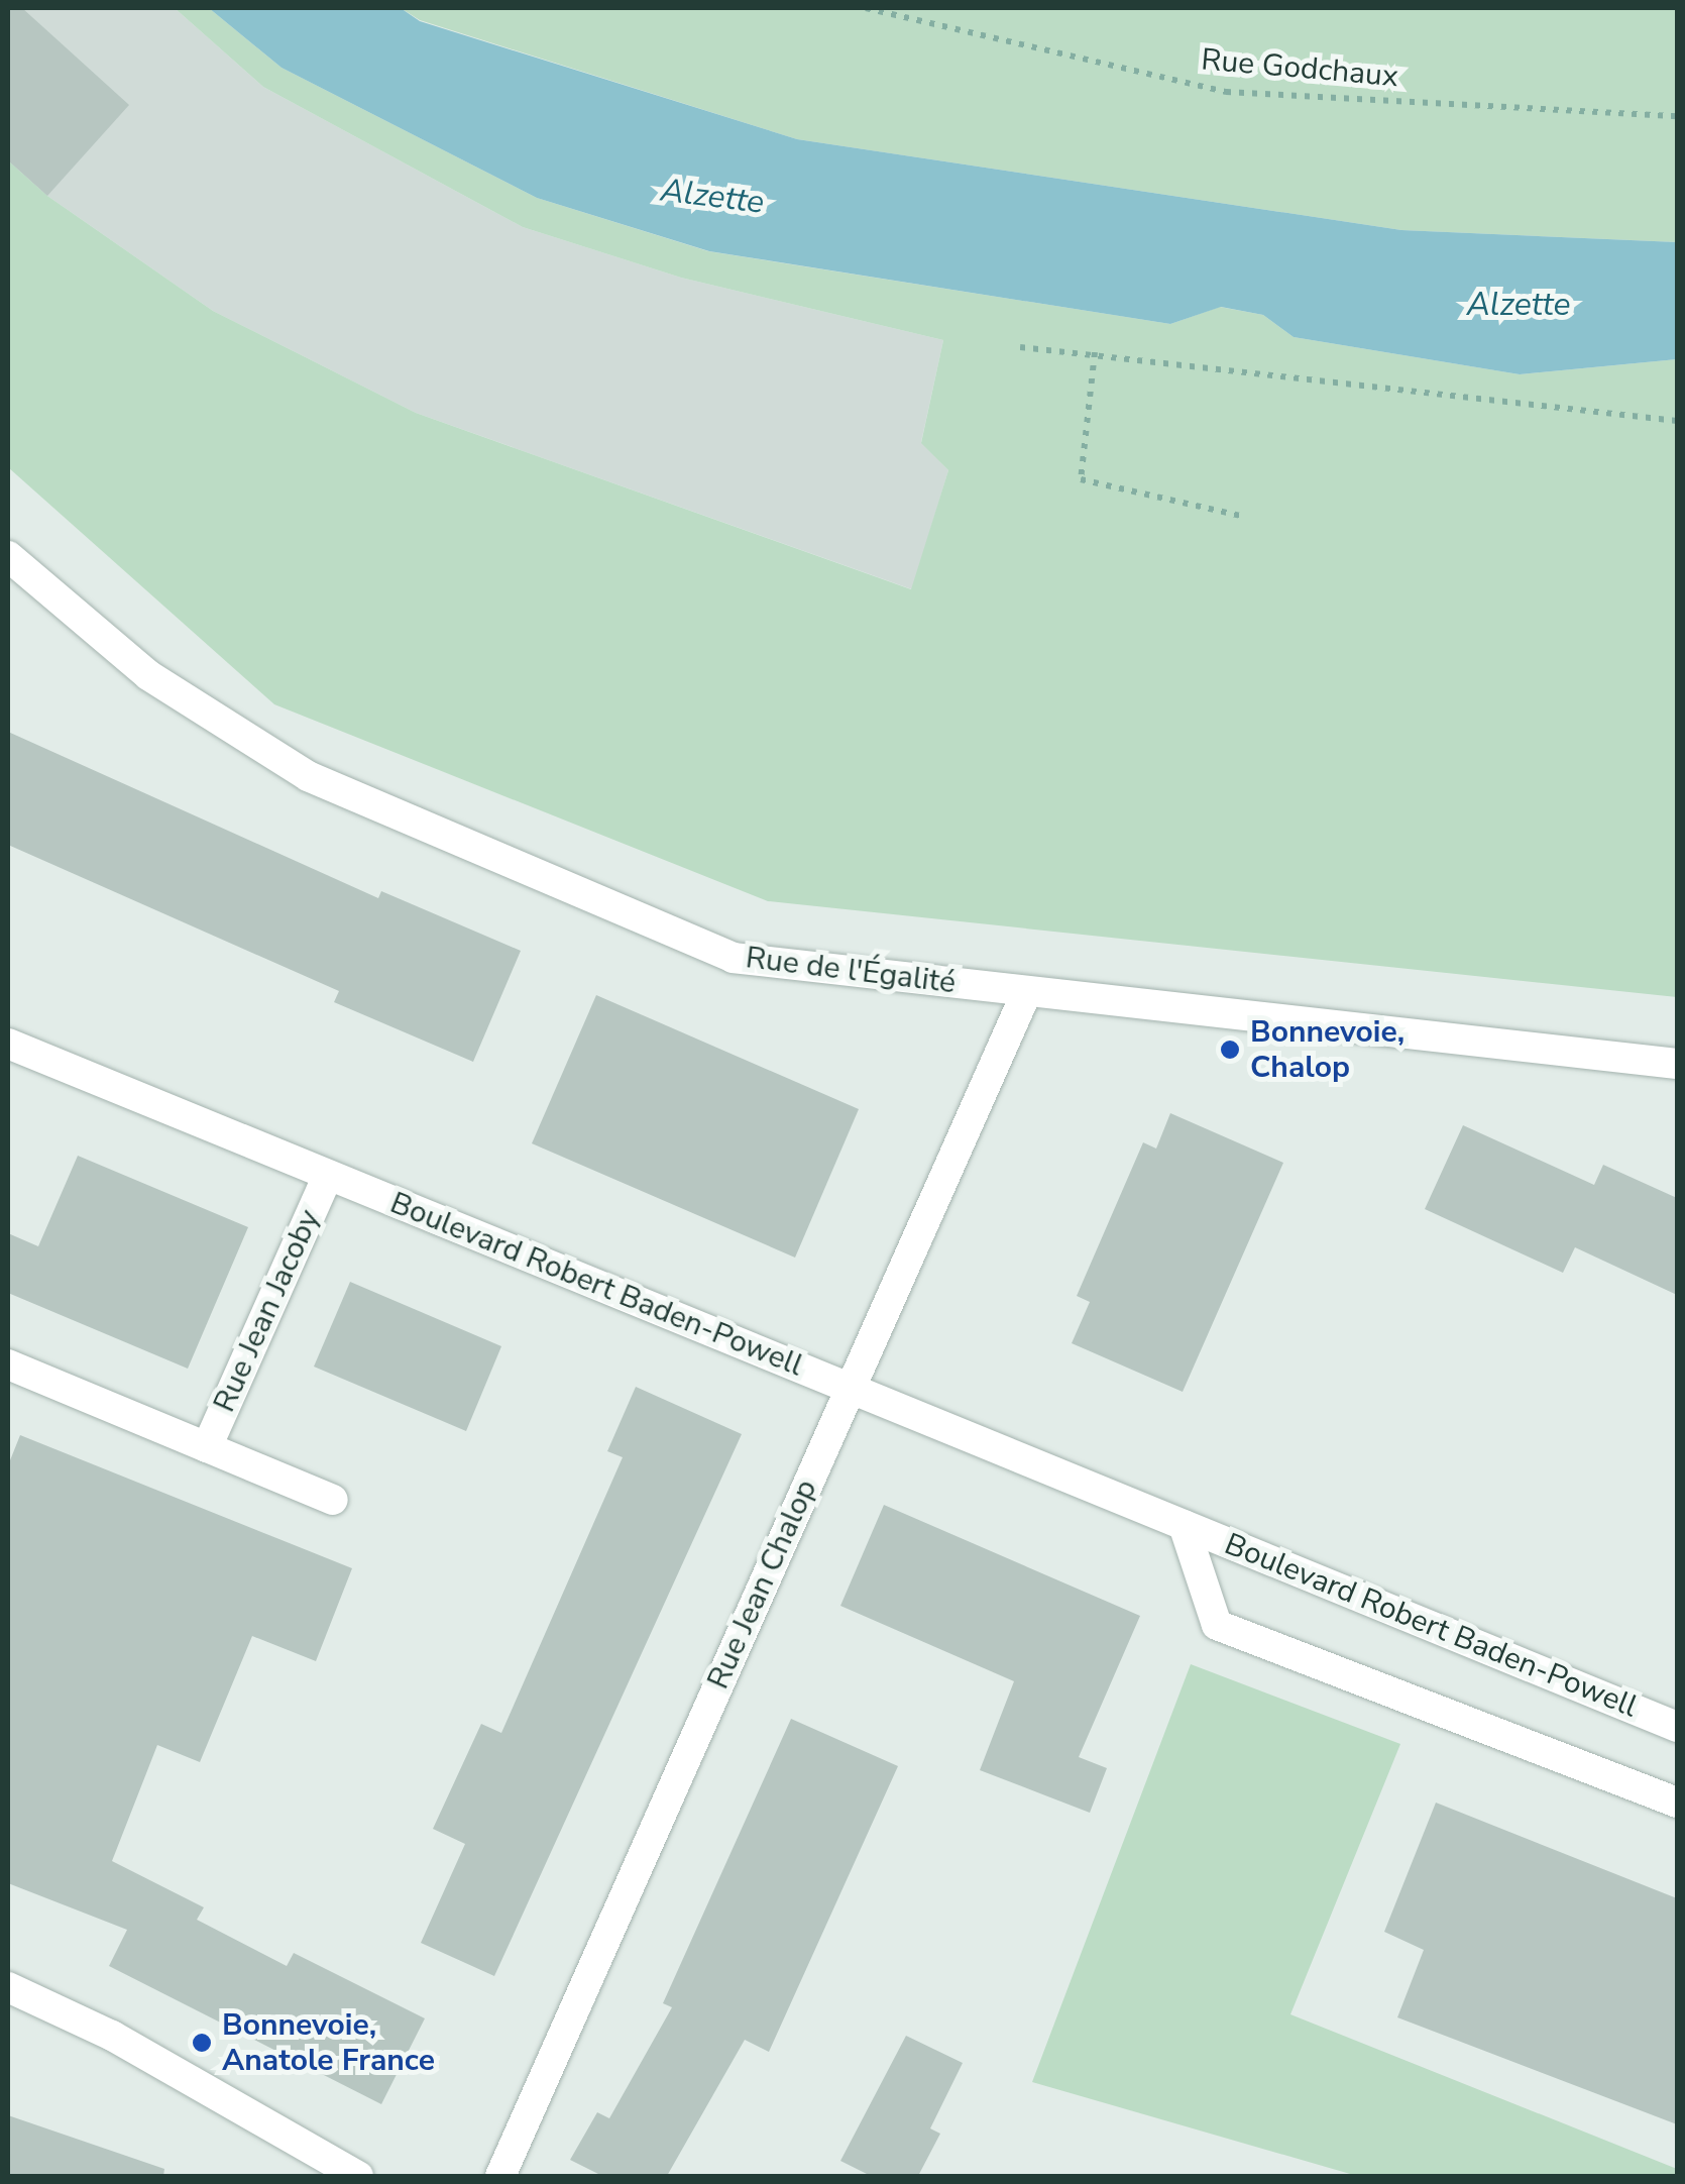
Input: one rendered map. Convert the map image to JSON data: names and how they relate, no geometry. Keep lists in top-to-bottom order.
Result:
{
  "streets": {
    "street": [
      "Rue de l'Égalité",
      "Boulevard Robert Baden-Powell",
      "Rue Jean Jacoby",
      "Rue Jean Chalop"
    ],
    "path": ["Rue Godchaux"]
  },
  "crossings": [
    ["Rue de l'Égalité", "Rue Jean Chalop"],
    ["Boulevard Robert Baden-Powell", "Rue Jean Jacoby"],
    ["Boulevard Robert Baden-Powell", "Rue Jean Chalop"]
  ],
  "water": ["Alzette"],
  "places": ["Bonnevoie, Chalop", "Bonnevoie, Anatole France"]
}
